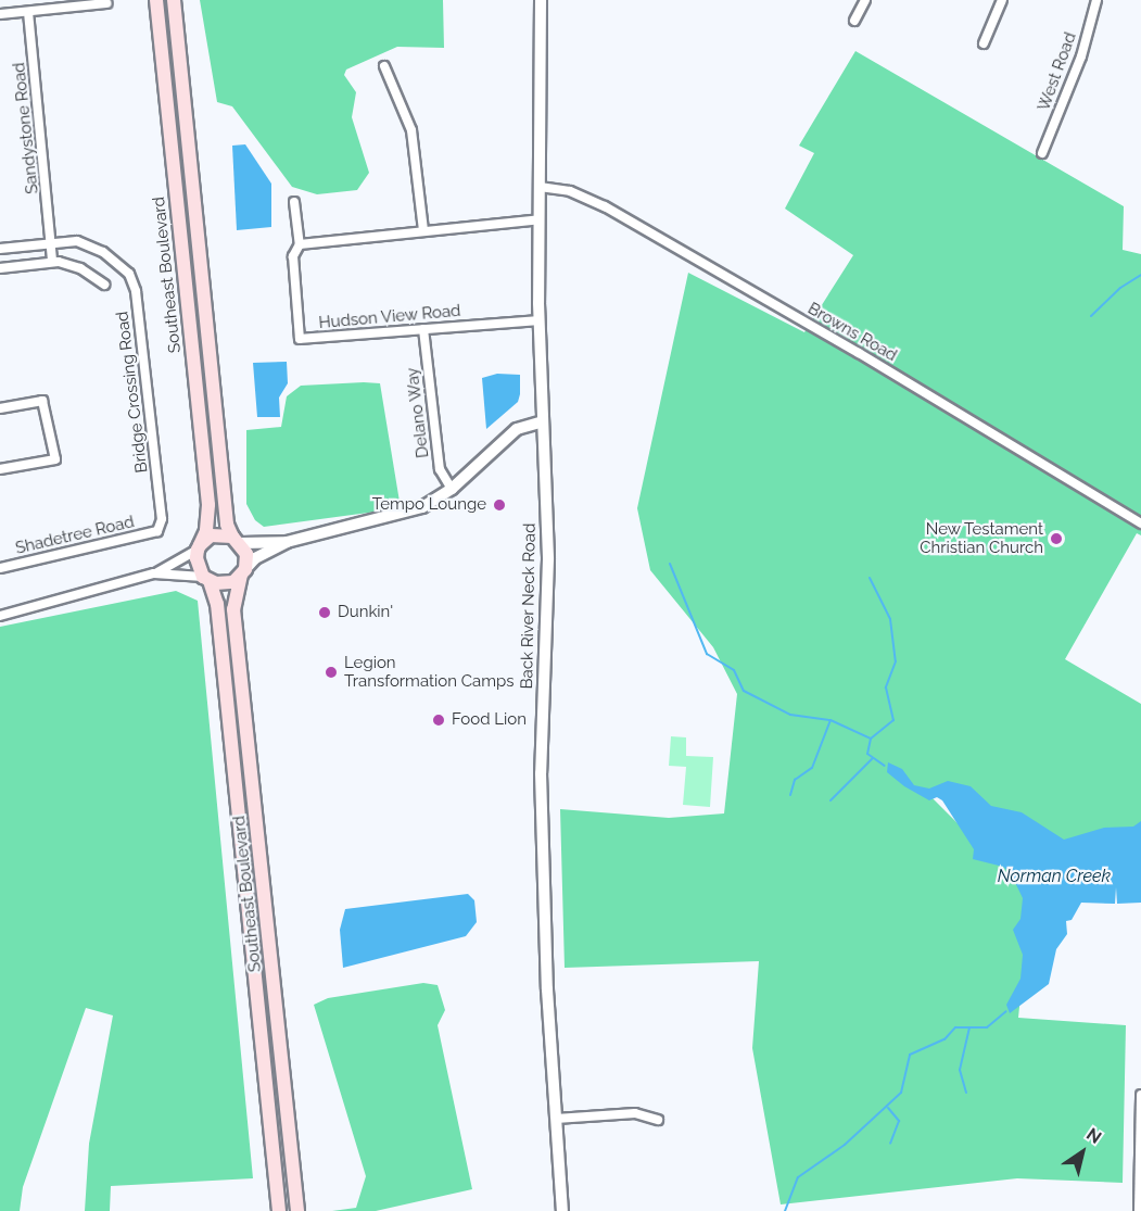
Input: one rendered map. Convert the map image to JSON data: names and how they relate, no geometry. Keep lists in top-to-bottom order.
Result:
{
  "streets": {
    "main road": ["Southeast Boulevard"],
    "street": [
      "West Road",
      "Sandystone Road",
      "Hudson View Road",
      "Browns Road",
      "Bridge Crossing Road",
      "Delano Way",
      "Shadetree Road",
      "Back River Neck Road"
    ]
  },
  "crossings": [
    ["Sandystone Road", "Bridge Crossing Road"],
    ["Hudson View Road", "Delano Way"],
    ["Hudson View Road", "Back River Neck Road"],
    ["Browns Road", "Back River Neck Road"],
    ["Bridge Crossing Road", "Shadetree Road"]
  ],
  "water": ["Norman Creek"],
  "places": [
    "Tempo Lounge",
    "New Testament Christian Church",
    "Dunkin'",
    "Legion Transformation Camps",
    "Food Lion"
  ],
  "north": "top right"
}
